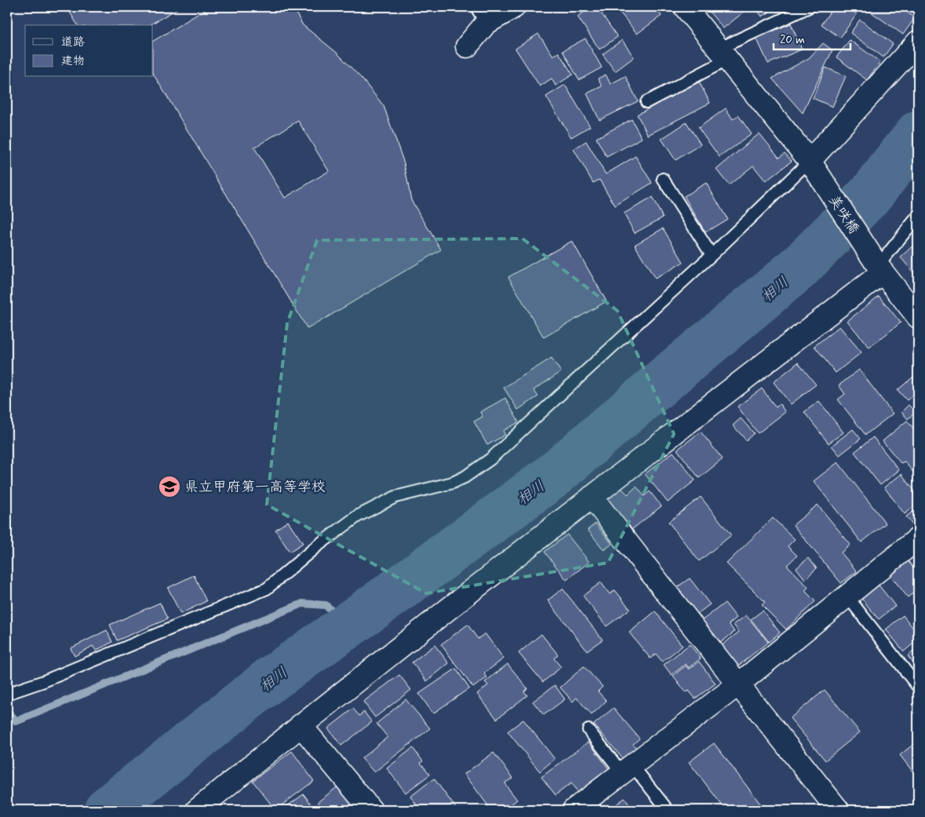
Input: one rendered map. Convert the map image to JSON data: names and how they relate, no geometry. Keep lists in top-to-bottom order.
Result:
{
  "streets": {
    "street": ["美咲橋"]
  },
  "water": ["相川"],
  "places": {
    "school or university": ["県立甲府第一高等学校"]
  },
  "legend": ["道路", "建物"],
  "scale_bar": "20 m"
}
